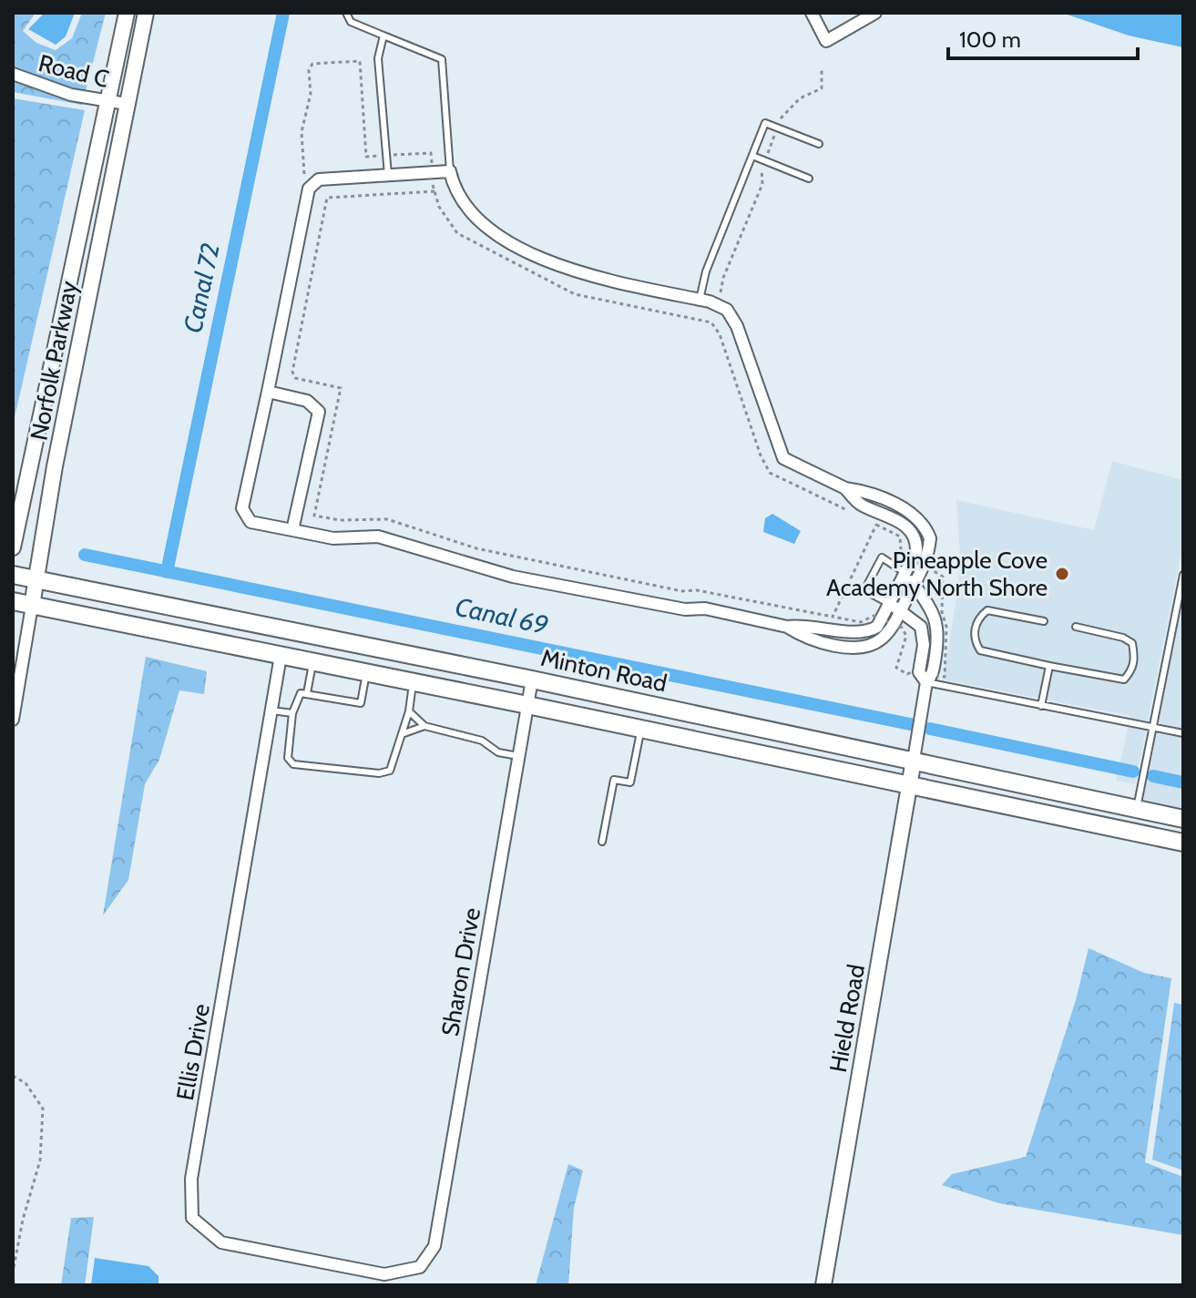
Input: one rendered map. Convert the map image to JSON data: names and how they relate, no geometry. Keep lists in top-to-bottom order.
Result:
{
  "streets": {
    "main road": ["Minton Road"],
    "street": [
      "Road C",
      "Norfolk Parkway",
      "Sharon Drive",
      "Hield Road",
      "Ellis Drive"
    ]
  },
  "crossings": [
    ["Road C", "Norfolk Parkway"],
    ["Norfolk Parkway", "Minton Road"],
    ["Minton Road", "Sharon Drive"],
    ["Minton Road", "Hield Road"],
    ["Minton Road", "Ellis Drive"],
    ["Sharon Drive", "Ellis Drive"]
  ],
  "water": ["Canal 72", "Canal 69"],
  "places": ["Pineapple Cove Academy North Shore"],
  "scale_bar": "100 m"
}
